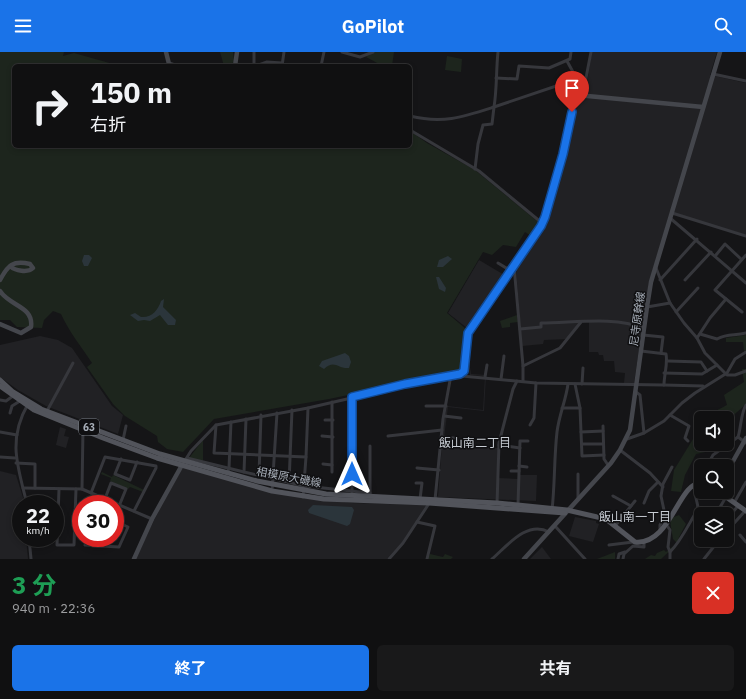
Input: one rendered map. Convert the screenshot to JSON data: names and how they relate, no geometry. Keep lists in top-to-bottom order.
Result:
{
  "streets": {
    "main road": ["63", "相模原大磯線"],
    "street": ["尼寺原幹線"]
  },
  "crossings": [
    ["尼寺原幹線", "相模原大磯線"]
  ],
  "districts": ["飯山南二丁目", "飯山南一丁目"],
  "page": {
    "header": "GoPilot",
    "turn": ["150 m", "右折"],
    "speed": "22 km/h",
    "limit": "30",
    "heading": ["3 分", "940 m · 22:36"],
    "buttons": ["終了", "共有"]
  }
}
